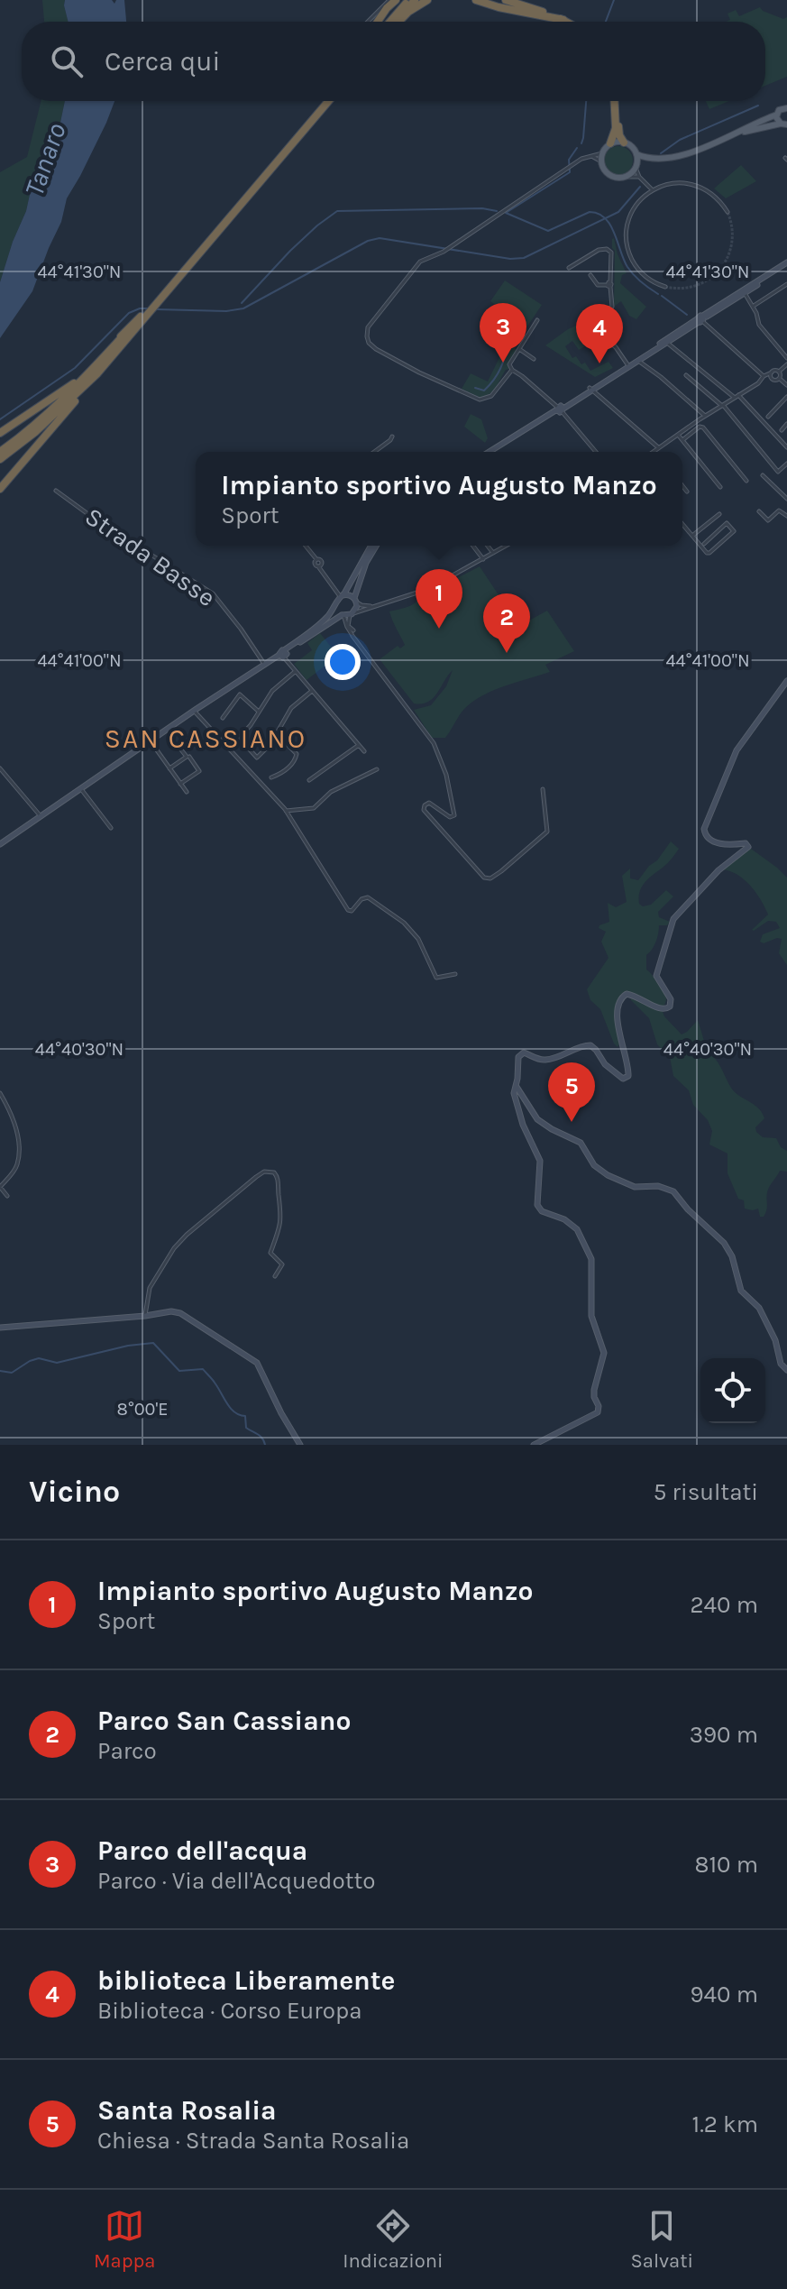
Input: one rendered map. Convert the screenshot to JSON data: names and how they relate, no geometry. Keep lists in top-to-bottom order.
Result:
{
  "streets": {
    "street": ["Strada Basse"]
  },
  "districts": ["SAN CASSIANO"],
  "water": ["Tanaro"],
  "page": {
    "search": "Cerca qui",
    "pins": [
      "3",
      "4",
      "1",
      "2",
      "5"
    ],
    "popup": ["Impianto sportivo Augusto Manzo", "Sport"],
    "heading": ["Vicino", "5 risultati"],
    "list": [
      {
        "mark": "1",
        "name": "Impianto sportivo Augusto Manzo",
        "note": "Sport",
        "value": "240 m"
      },
      {
        "mark": "2",
        "name": "Parco San Cassiano",
        "note": "Parco",
        "value": "390 m"
      },
      {
        "mark": "3",
        "name": "Parco dell'acqua",
        "note": "Parco · Via dell'Acquedotto",
        "value": "810 m"
      },
      {
        "mark": "4",
        "name": "biblioteca Liberamente",
        "note": "Biblioteca · Corso Europa",
        "value": "940 m"
      },
      {
        "mark": "5",
        "name": "Santa Rosalia",
        "note": "Chiesa · Strada Santa Rosalia",
        "value": "1.2 km"
      }
    ],
    "nav": ["Mappa", "Indicazioni", "Salvati"]
  },
  "coordinates": [
    "44°41'30\"N",
    "44°41'00\"N",
    "44°40'30\"N",
    "8°00'E"
  ]
}
